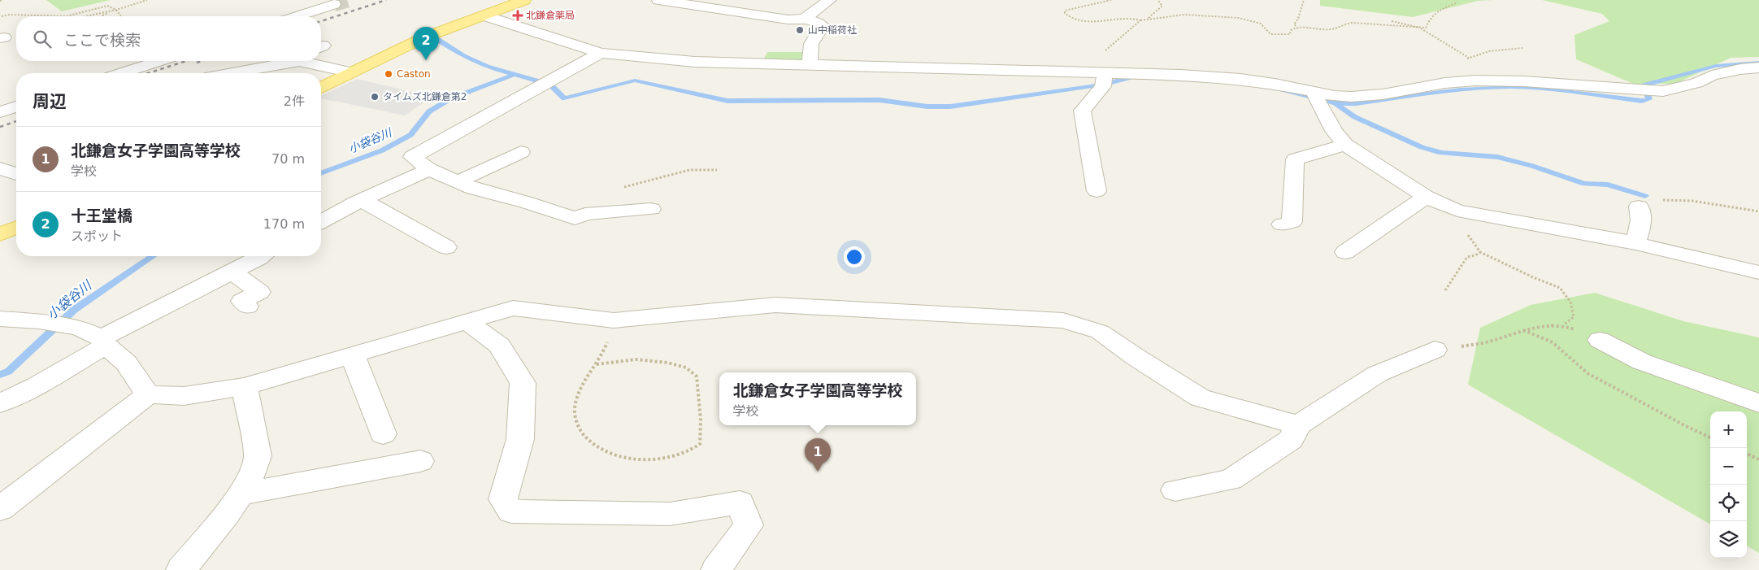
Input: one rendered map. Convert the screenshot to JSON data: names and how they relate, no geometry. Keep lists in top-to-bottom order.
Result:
{
  "water": ["小袋谷川"],
  "places": {
    "health": ["北鎌倉薬局"],
    "other": ["山中稲荷社", "Caston", "タイムズ北鎌倉第2"]
  },
  "page": {
    "search": "ここで検索",
    "pins": ["2", "1"],
    "heading": ["周辺", "2件"],
    "list": [
      {
        "mark": "1",
        "name": "北鎌倉女子学園高等学校",
        "note": "学校",
        "value": "70 m"
      },
      {
        "mark": "2",
        "name": "十王堂橋",
        "note": "スポット",
        "value": "170 m"
      }
    ],
    "popup": ["北鎌倉女子学園高等学校", "学校"],
    "map_buttons": ["+", "−"]
  }
}
